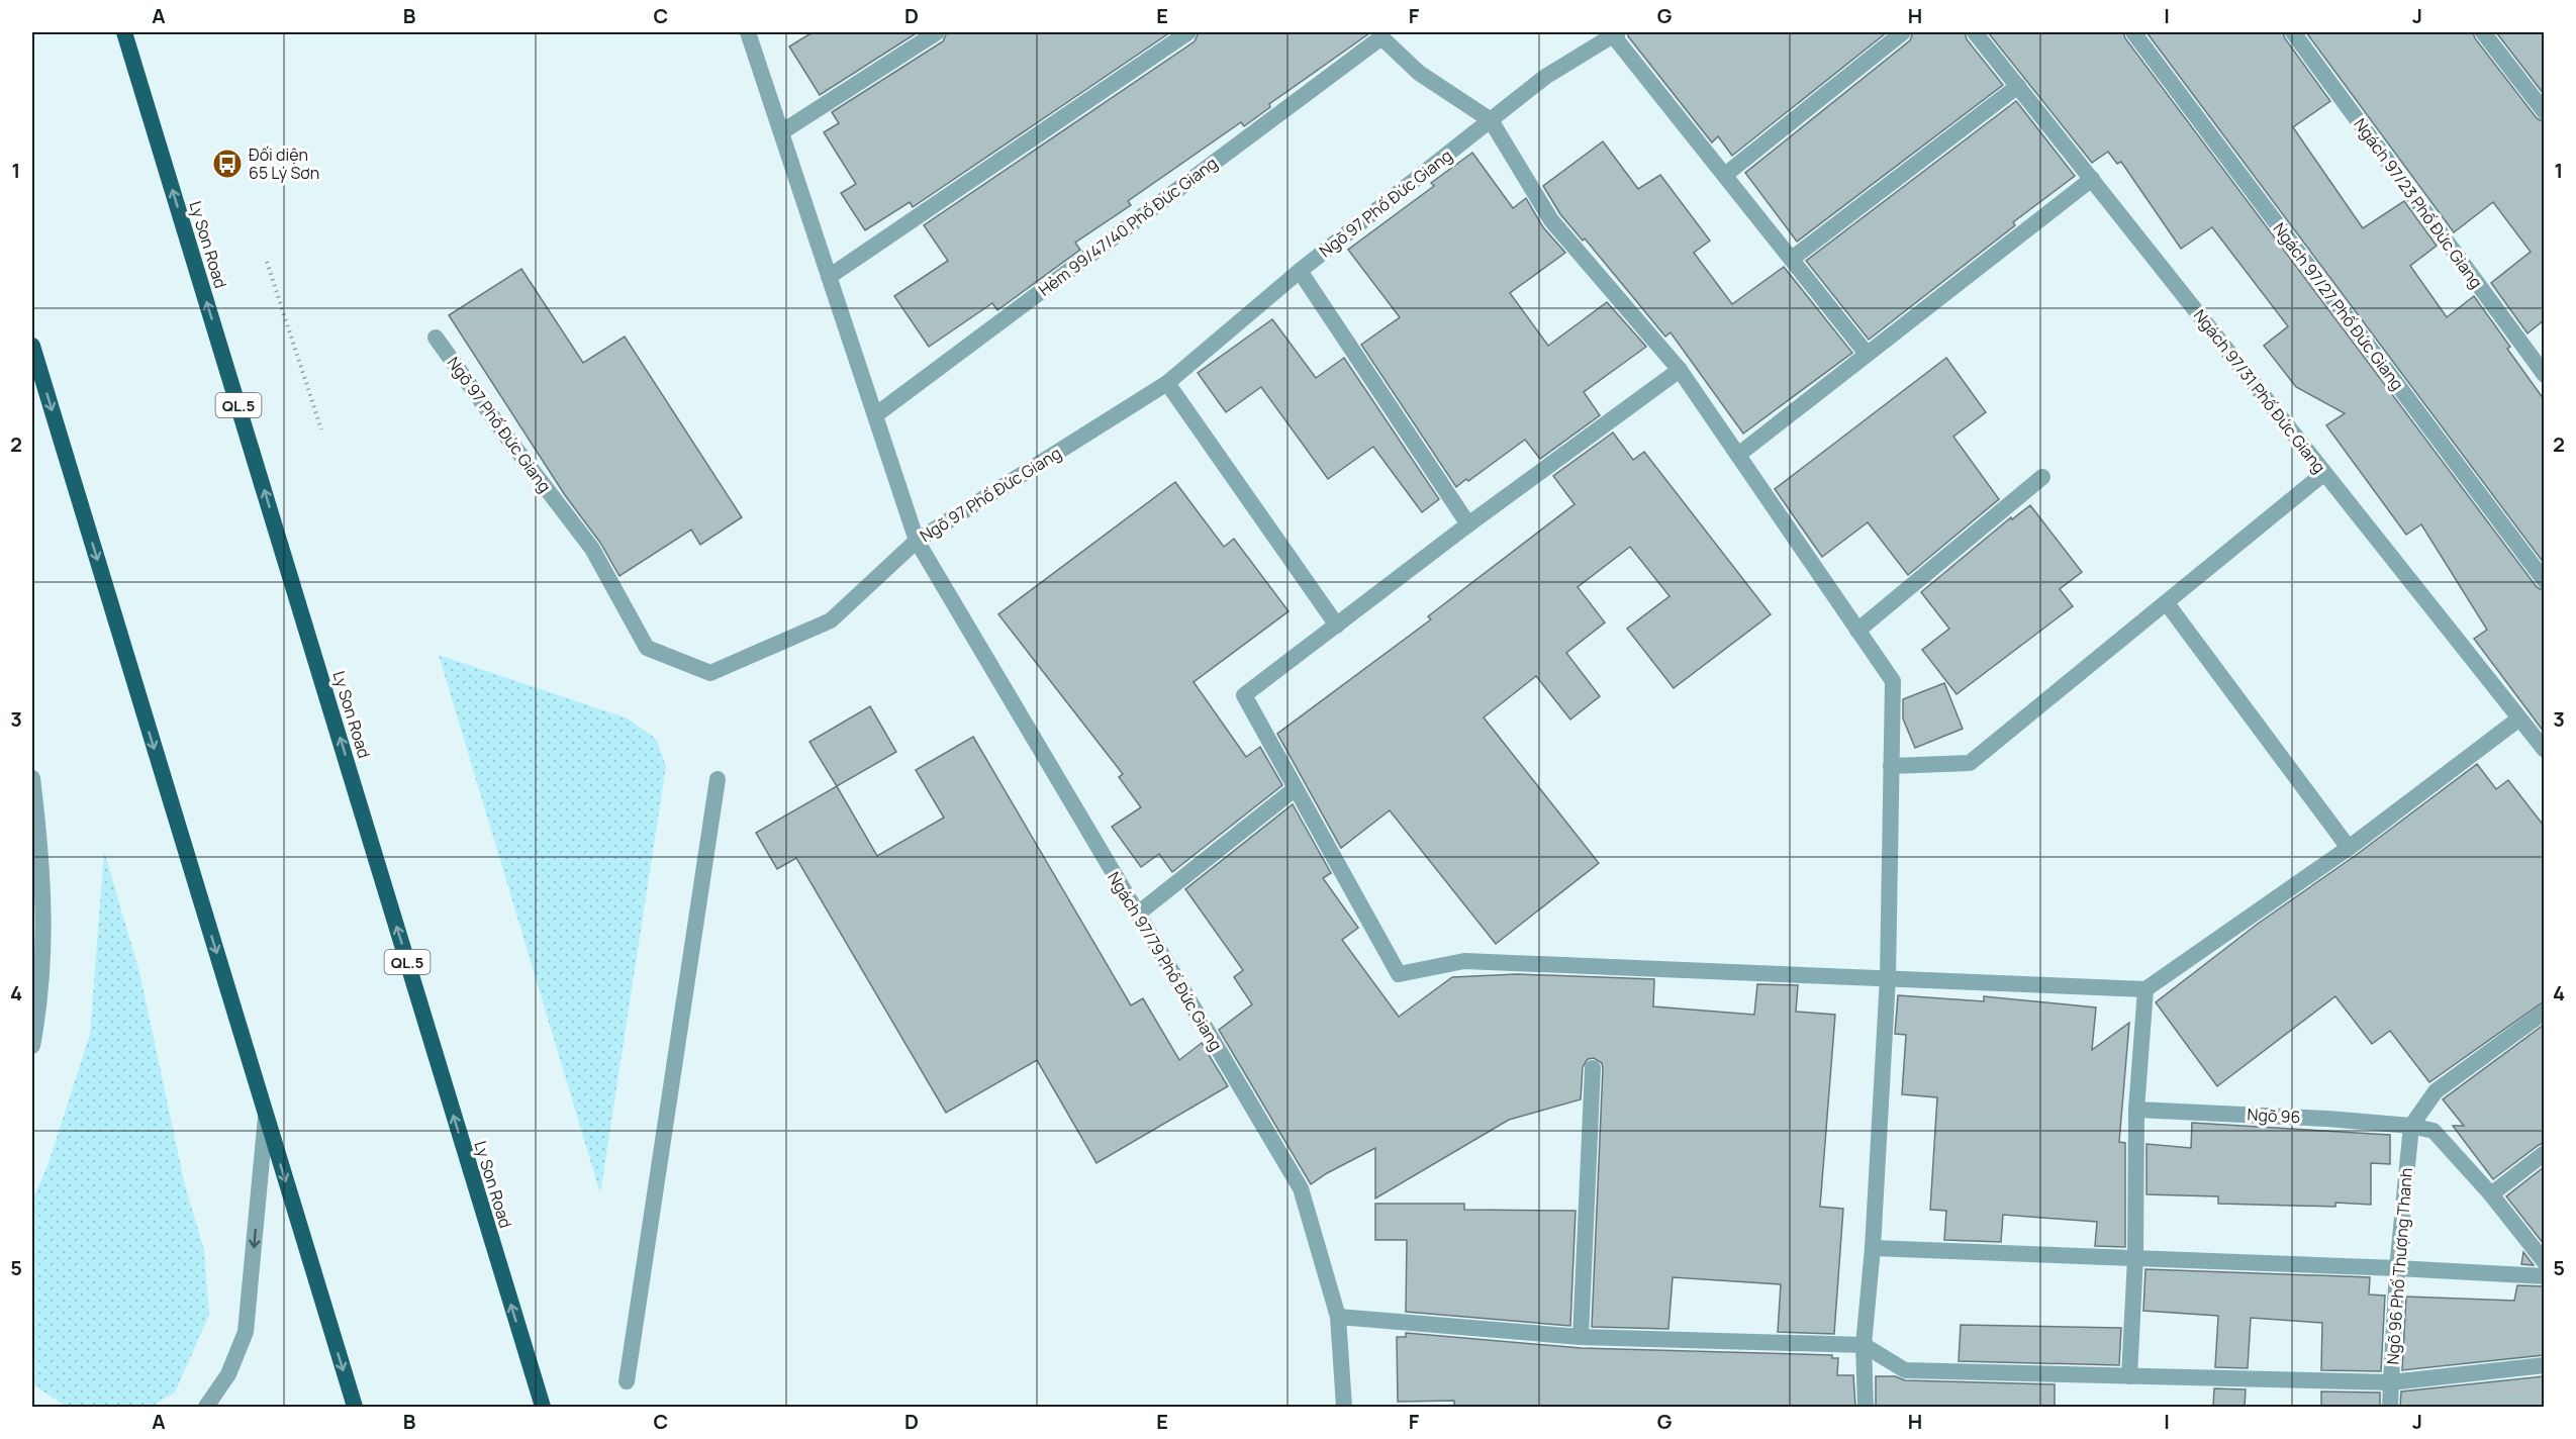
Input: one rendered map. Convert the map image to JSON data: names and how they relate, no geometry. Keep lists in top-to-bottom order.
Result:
{
  "streets": {
    "highway": ["Ly Son Road", "QL.5"],
    "street": [
      "Ngõ 97 Phố Đức Giang",
      "Ngách 97/23 Phố Đức Giang",
      "Hẻm 99/47/40 Phố Đức Giang",
      "Ngách 97/27 Phố Đức Giang",
      "Ngách 97/31 Phố Đức Giang",
      "Ngách 97/79 Phố Đức Giang",
      "Ngõ 96",
      "Ngõ 96 Phố Thượng Thanh"
    ]
  },
  "crossings": [
    ["Ngõ 97 Phố Đức Giang", "Ngách 97/79 Phố Đức Giang"],
    ["Hẻm 99/47/40 Phố Đức Giang", "Ngách 97/79 Phố Đức Giang"],
    ["Ngõ 96", "Ngõ 96 Phố Thượng Thanh"]
  ],
  "one_way": ["Ly Son Road"],
  "places": {
    "bus stop": ["Đối diện 65 Lý Sơn"]
  },
  "grid": {
    "columns": [
      "A",
      "B",
      "C",
      "D",
      "E",
      "F",
      "G",
      "H",
      "I",
      "J"
    ],
    "rows": [
      "1",
      "2",
      "3",
      "4",
      "5"
    ]
  }
}
